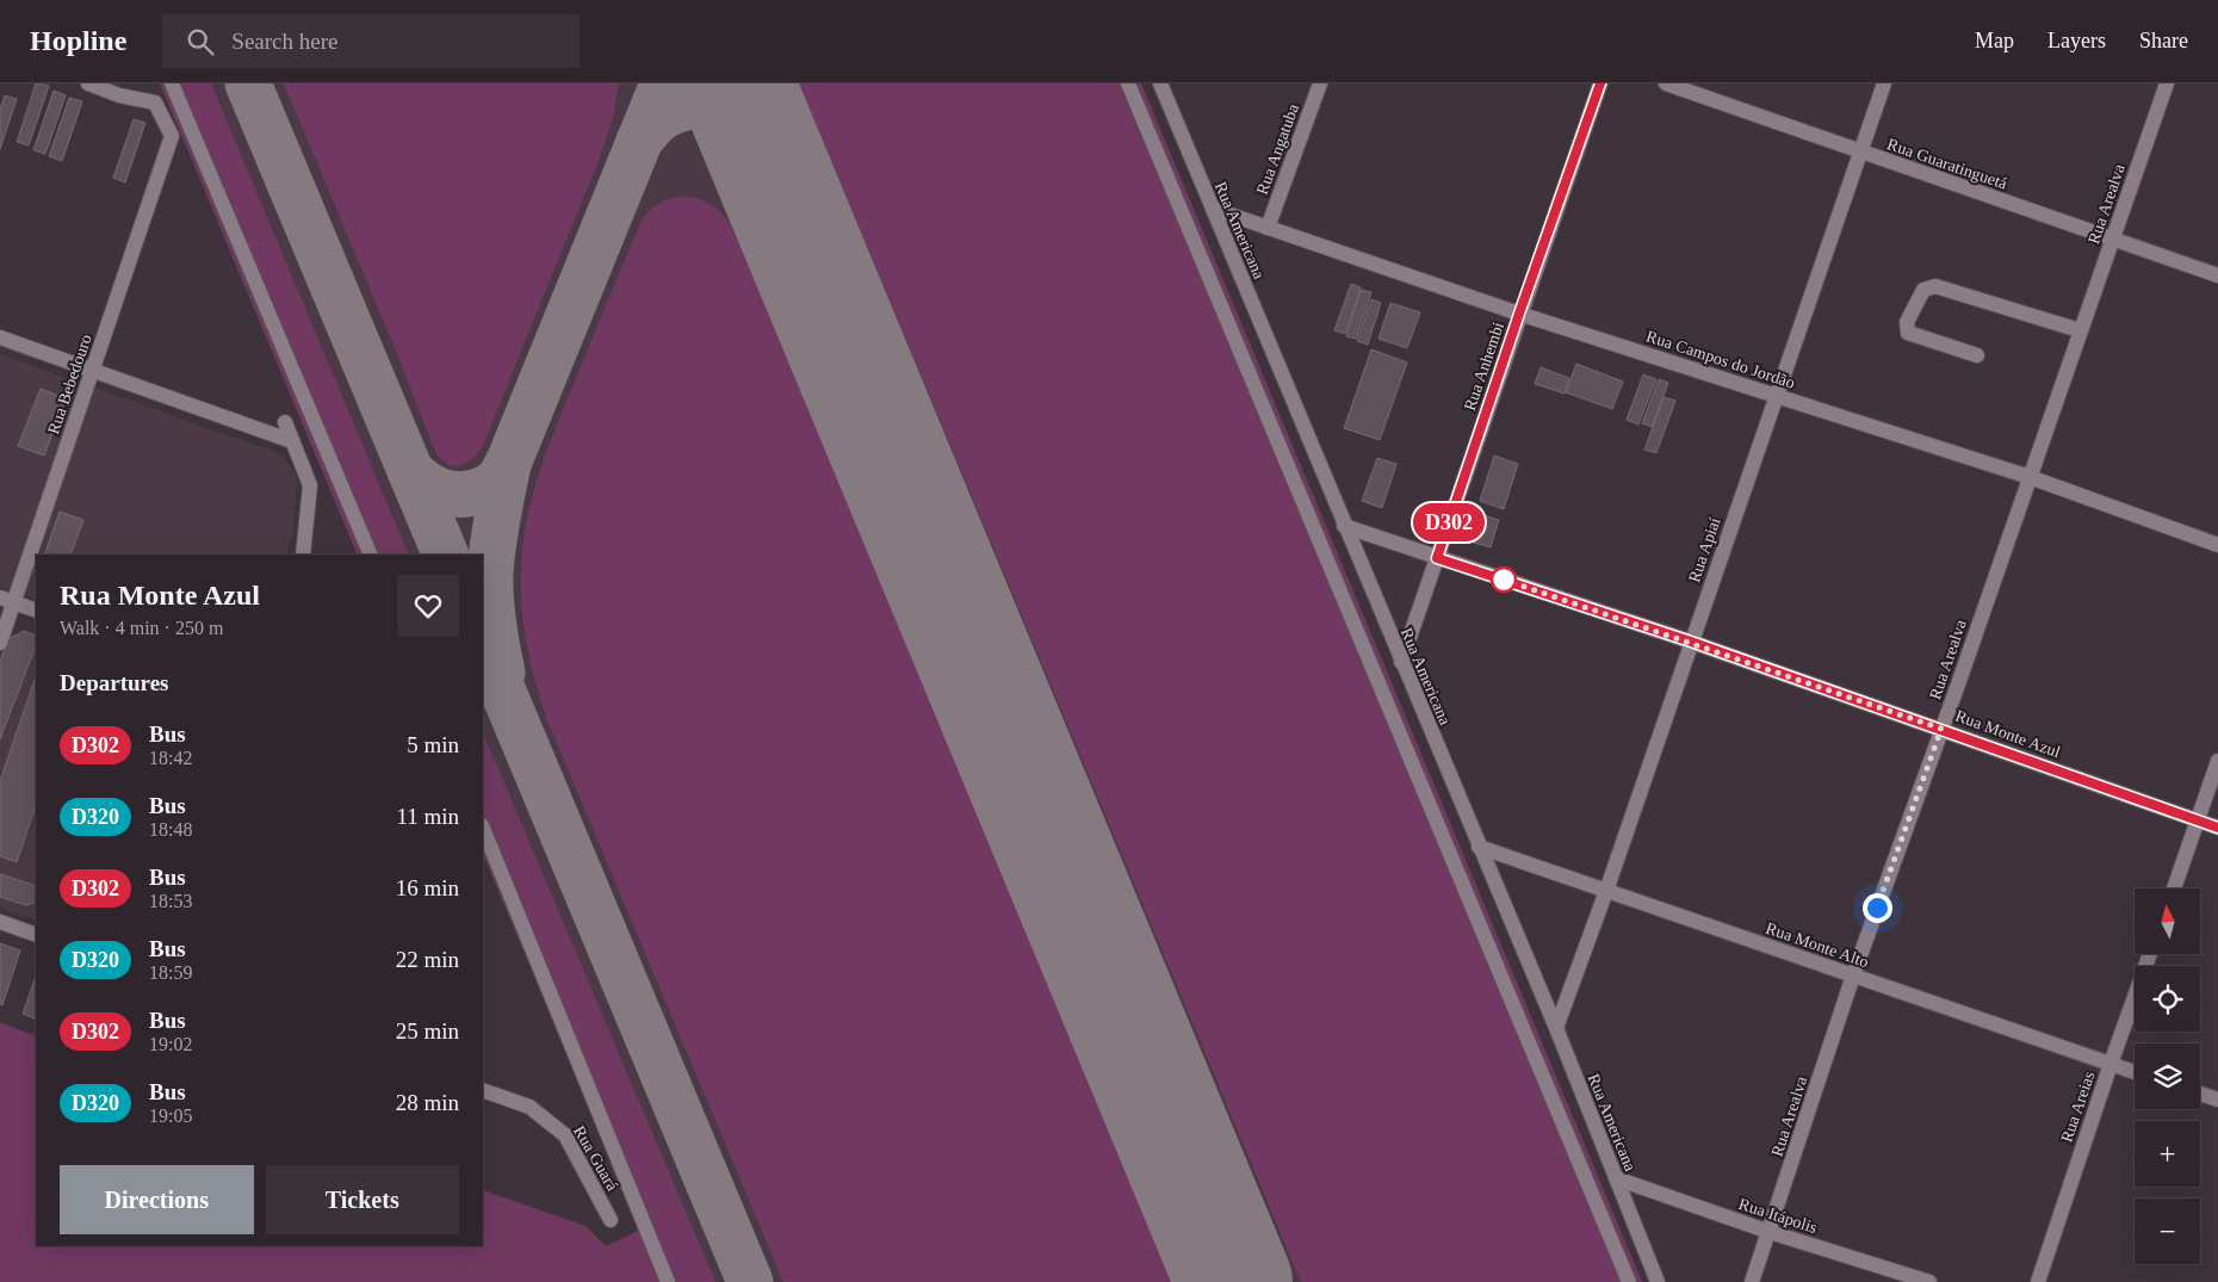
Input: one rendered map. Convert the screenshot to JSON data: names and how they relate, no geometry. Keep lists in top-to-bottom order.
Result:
{
  "streets": {
    "street": [
      "Rua Angatuba",
      "Rua Guaratinguetá",
      "Rua Arealva",
      "Rua Americana",
      "Rua Campos do Jordão",
      "Rua Anhembi",
      "Rua Bebedouro",
      "Rua Apiaí",
      "Rua Monte Azul",
      "Rua Monte Alto",
      "Rua Areias",
      "Rua Guará",
      "Rua Itápolis"
    ]
  },
  "crossings": [
    ["Rua Angatuba", "Rua Campos do Jordão"],
    ["Rua Guaratinguetá", "Rua Arealva"],
    ["Rua Guaratinguetá", "Rua Apiaí"],
    ["Rua Arealva", "Rua Campos do Jordão"],
    ["Rua Arealva", "Rua Monte Azul"],
    ["Rua Arealva", "Rua Monte Alto"],
    ["Rua Arealva", "Rua Itápolis"],
    ["Rua Americana", "Rua Campos do Jordão"],
    ["Rua Americana", "Rua Anhembi"],
    ["Rua Americana", "Rua Apiaí"],
    ["Rua Americana", "Rua Monte Azul"],
    ["Rua Americana", "Rua Monte Alto"],
    ["Rua Americana", "Rua Itápolis"],
    ["Rua Campos do Jordão", "Rua Anhembi"],
    ["Rua Campos do Jordão", "Rua Apiaí"],
    ["Rua Anhembi", "Rua Monte Azul"],
    ["Rua Apiaí", "Rua Monte Azul"],
    ["Rua Apiaí", "Rua Monte Alto"],
    ["Rua Monte Alto", "Rua Areias"]
  ],
  "lines": ["bus line D302"],
  "north": "top",
  "page": {
    "header": "Hopline",
    "search": "Search here",
    "nav": ["Map", "Layers", "Share"],
    "on_map": "D302",
    "heading": [
      ["Rua Monte Azul", "Walk · 4 min · 250 m"],
      "Departures"
    ],
    "list": [
      {
        "mark": "D302",
        "name": "Bus",
        "note": "18:42",
        "value": "5 min"
      },
      {
        "mark": "D320",
        "name": "Bus",
        "note": "18:48",
        "value": "11 min"
      },
      {
        "mark": "D302",
        "name": "Bus",
        "note": "18:53",
        "value": "16 min"
      },
      {
        "mark": "D320",
        "name": "Bus",
        "note": "18:59",
        "value": "22 min"
      },
      {
        "mark": "D302",
        "name": "Bus",
        "note": "19:02",
        "value": "25 min"
      },
      {
        "mark": "D320",
        "name": "Bus",
        "note": "19:05",
        "value": "28 min"
      }
    ],
    "map_buttons": ["+", "−"],
    "buttons": ["Directions", "Tickets"]
  }
}
